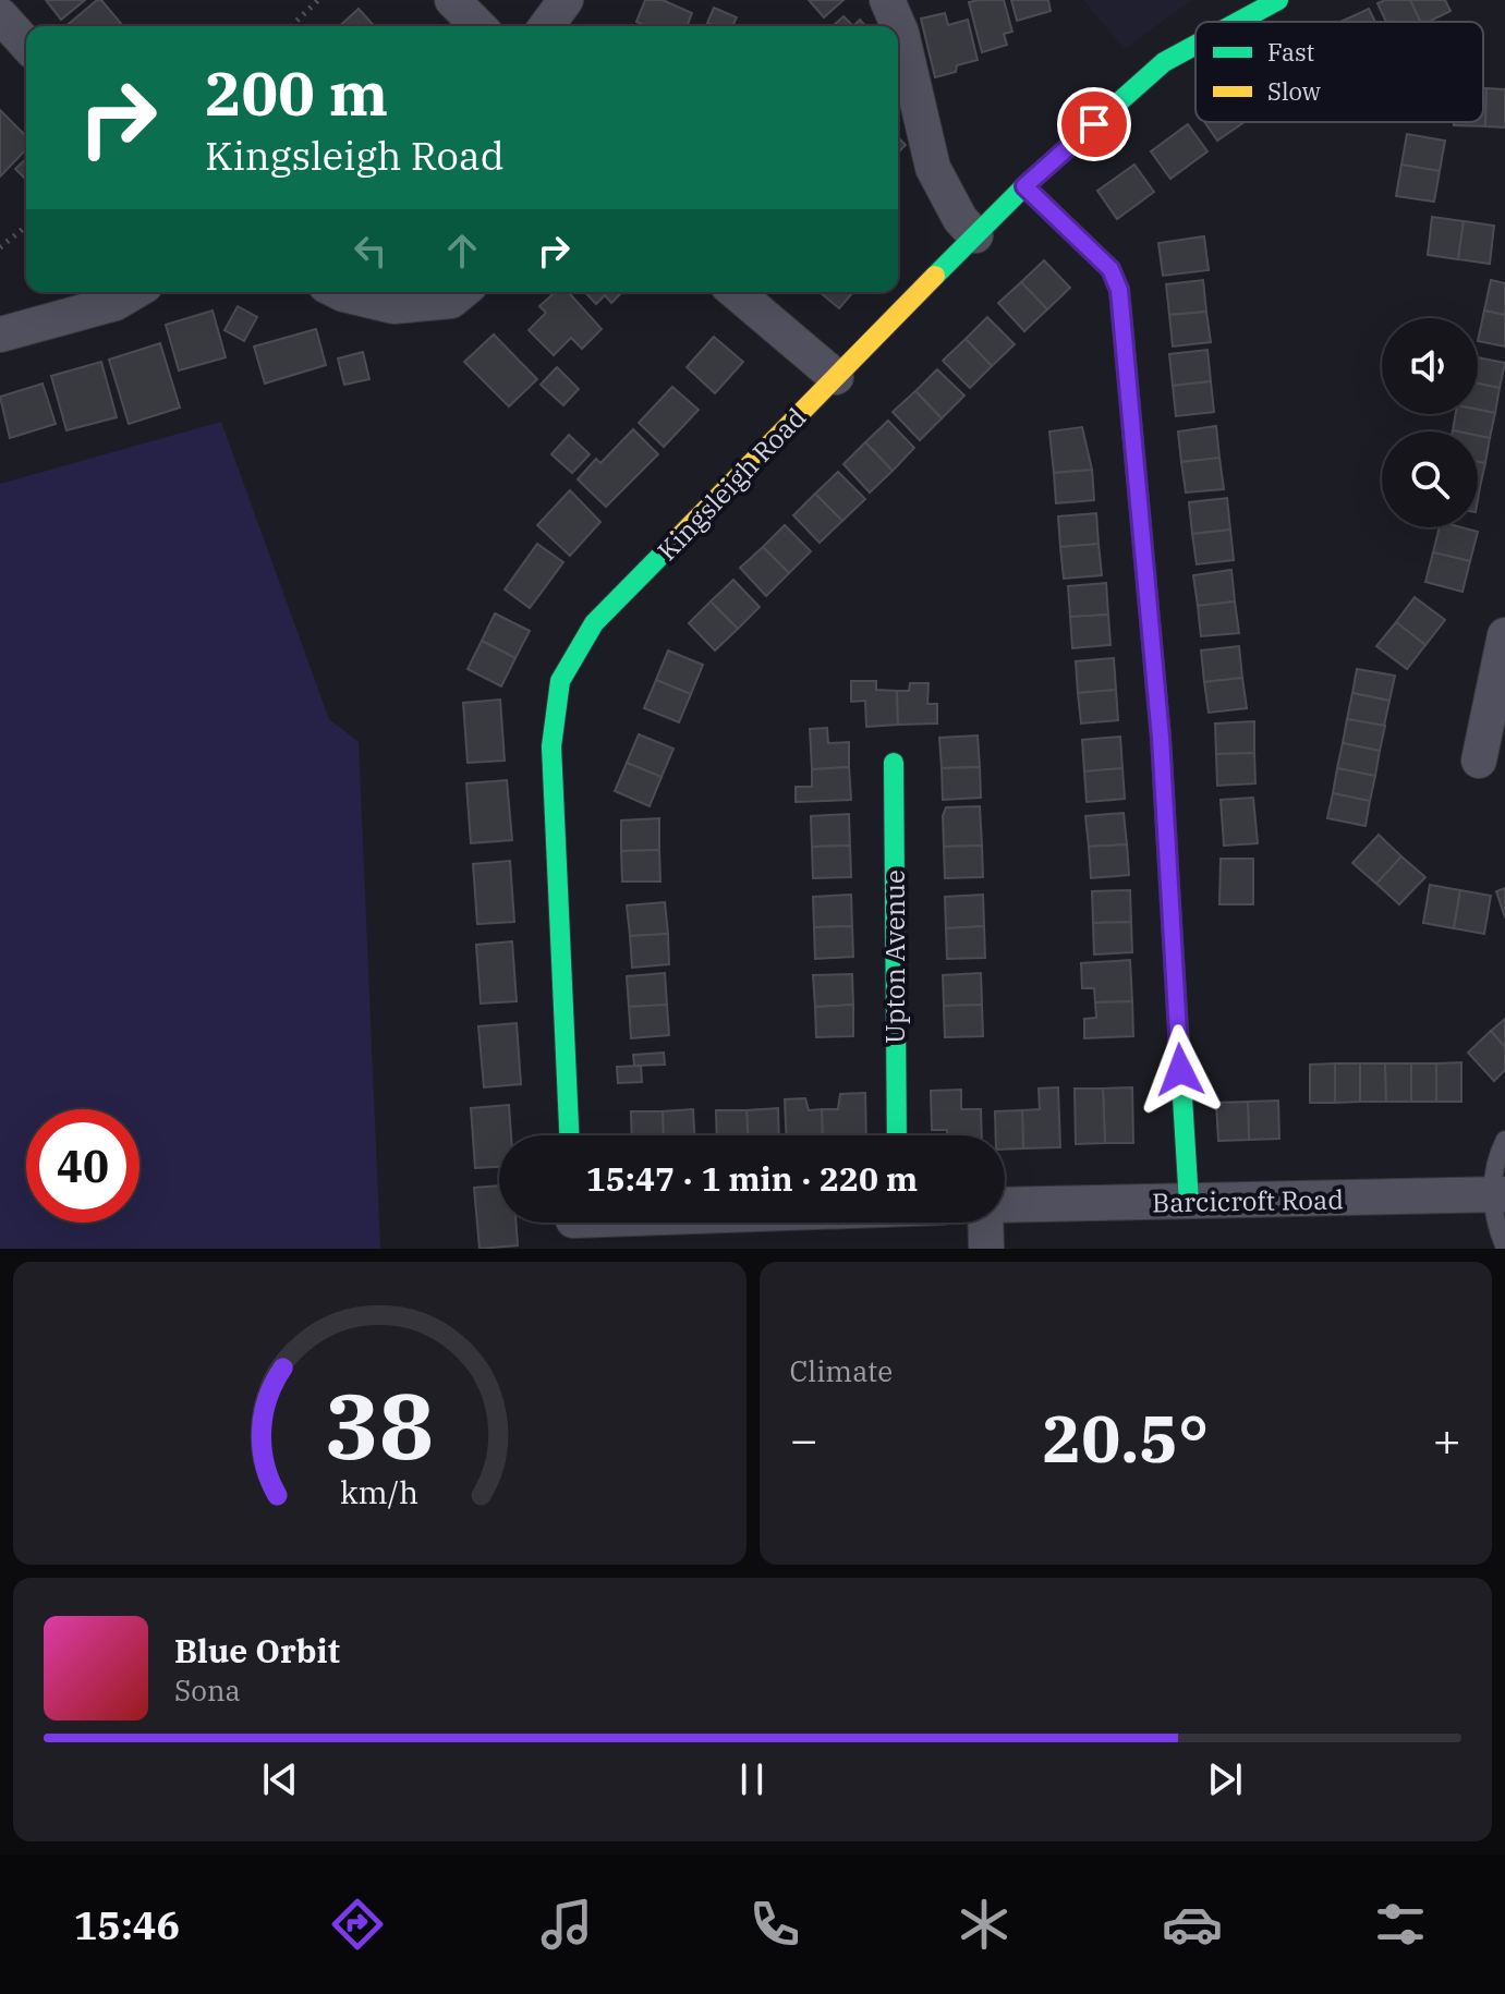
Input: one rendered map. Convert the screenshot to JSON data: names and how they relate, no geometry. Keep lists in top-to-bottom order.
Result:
{
  "streets": {
    "street": ["Kingsleigh Road", "Upton Avenue", "Barcicroft Road"]
  },
  "legend": ["Fast", "Slow"],
  "page": {
    "turn": ["200 m", "Kingsleigh Road"],
    "limit": "40",
    "trip": "15:47 · 1 min · 220 m",
    "tile": "Climate",
    "heat": ["−", "20.5°", "+"],
    "song": ["Blue Orbit", "Sona"],
    "tabs": "15:46",
    "gauge": ["38", "km/h"]
  }
}
